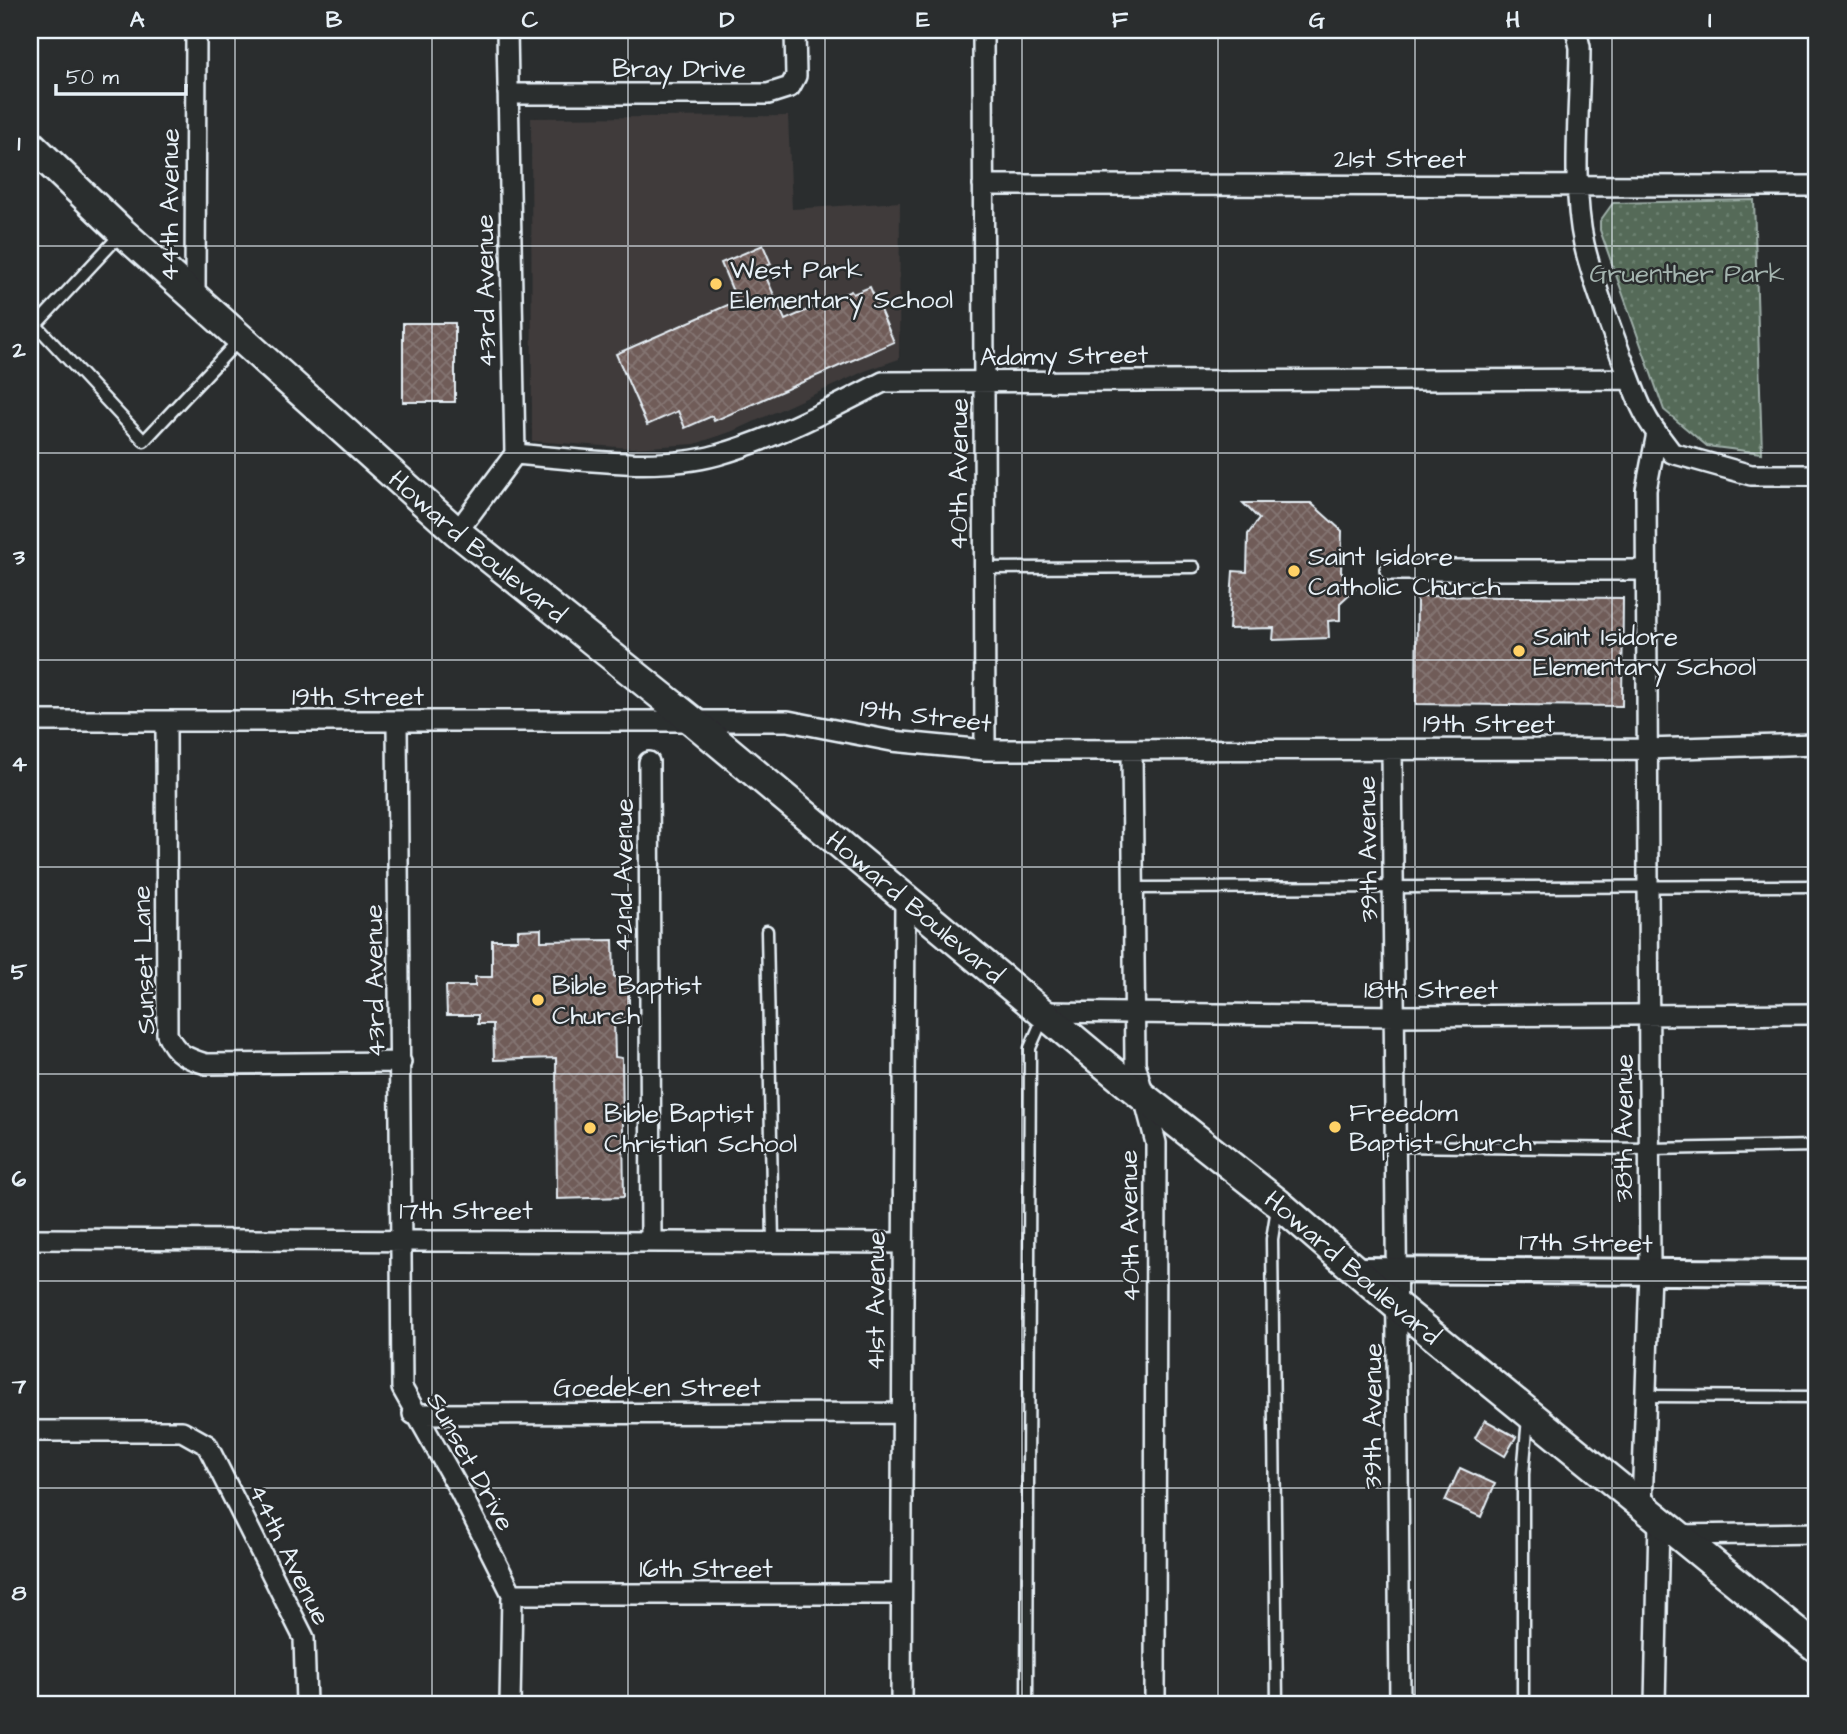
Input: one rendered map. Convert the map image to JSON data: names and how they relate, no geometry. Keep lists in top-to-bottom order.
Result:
{
  "streets": {
    "main road": ["Howard Boulevard"],
    "street": [
      "Bray Drive",
      "21st Street",
      "44th Avenue",
      "43rd Avenue",
      "Adamy Street",
      "40th Avenue",
      "19th Street",
      "39th Avenue",
      "42nd Avenue",
      "Sunset Lane",
      "18th Street",
      "38th Avenue",
      "17th Street",
      "41st Avenue",
      "Goedeken Street",
      "Sunset Drive",
      "16th Street"
    ]
  },
  "crossings": [
    ["Bray Drive", "43rd Avenue"],
    ["21st Street", "40th Avenue"],
    ["44th Avenue", "Howard Boulevard"],
    ["43rd Avenue", "Adamy Street"],
    ["43rd Avenue", "19th Street"],
    ["43rd Avenue", "Sunset Lane"],
    ["43rd Avenue", "17th Street"],
    ["43rd Avenue", "Sunset Drive"],
    ["Adamy Street", "40th Avenue"],
    ["40th Avenue", "Howard Boulevard"],
    ["40th Avenue", "19th Street"],
    ["40th Avenue", "18th Street"],
    ["Howard Boulevard", "19th Street"],
    ["Howard Boulevard", "39th Avenue"],
    ["Howard Boulevard", "18th Street"],
    ["Howard Boulevard", "38th Avenue"],
    ["Howard Boulevard", "17th Street"],
    ["Howard Boulevard", "41st Avenue"],
    ["19th Street", "39th Avenue"],
    ["19th Street", "Sunset Lane"],
    ["19th Street", "38th Avenue"],
    ["39th Avenue", "18th Street"],
    ["39th Avenue", "17th Street"],
    ["42nd Avenue", "17th Street"],
    ["18th Street", "38th Avenue"],
    ["38th Avenue", "17th Street"],
    ["17th Street", "41st Avenue"],
    ["17th Street", "Sunset Drive"],
    ["41st Avenue", "Goedeken Street"],
    ["41st Avenue", "16th Street"],
    ["Goedeken Street", "Sunset Drive"],
    ["Sunset Drive", "16th Street"]
  ],
  "parks": ["Gruenther Park"],
  "places": [
    "West Park Elementary School",
    "Saint Isidore Catholic Church",
    "Saint Isidore Elementary School",
    "Bible Baptist Church",
    "Freedom Baptist Church",
    "Bible Baptist Christian School"
  ],
  "scale_bar": "50 m",
  "grid": {
    "columns": [
      "A",
      "B",
      "C",
      "D",
      "E",
      "F",
      "G",
      "H",
      "I"
    ],
    "rows": [
      "1",
      "2",
      "3",
      "4",
      "5",
      "6",
      "7",
      "8"
    ]
  }
}
